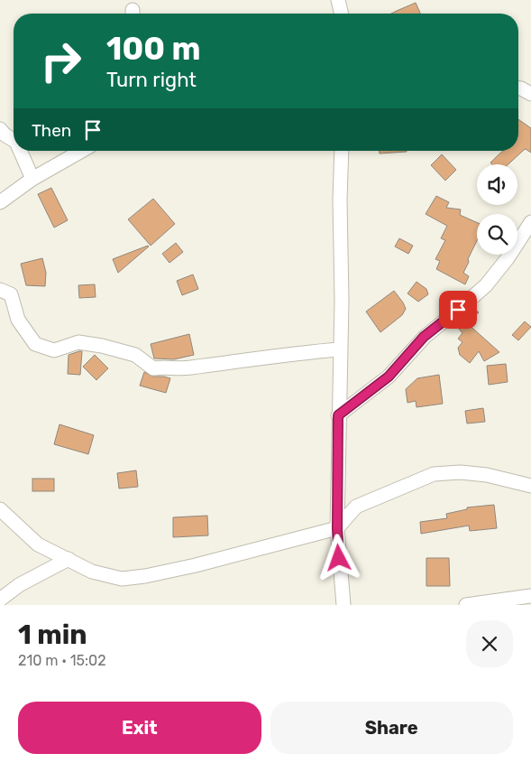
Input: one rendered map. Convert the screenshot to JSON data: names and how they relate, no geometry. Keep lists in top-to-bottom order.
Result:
{
  "page": {
    "turn": ["100 m", "Turn right"],
    "then": "Then",
    "heading": ["1 min", "210 m · 15:02"],
    "buttons": ["Exit", "Share"]
  }
}
